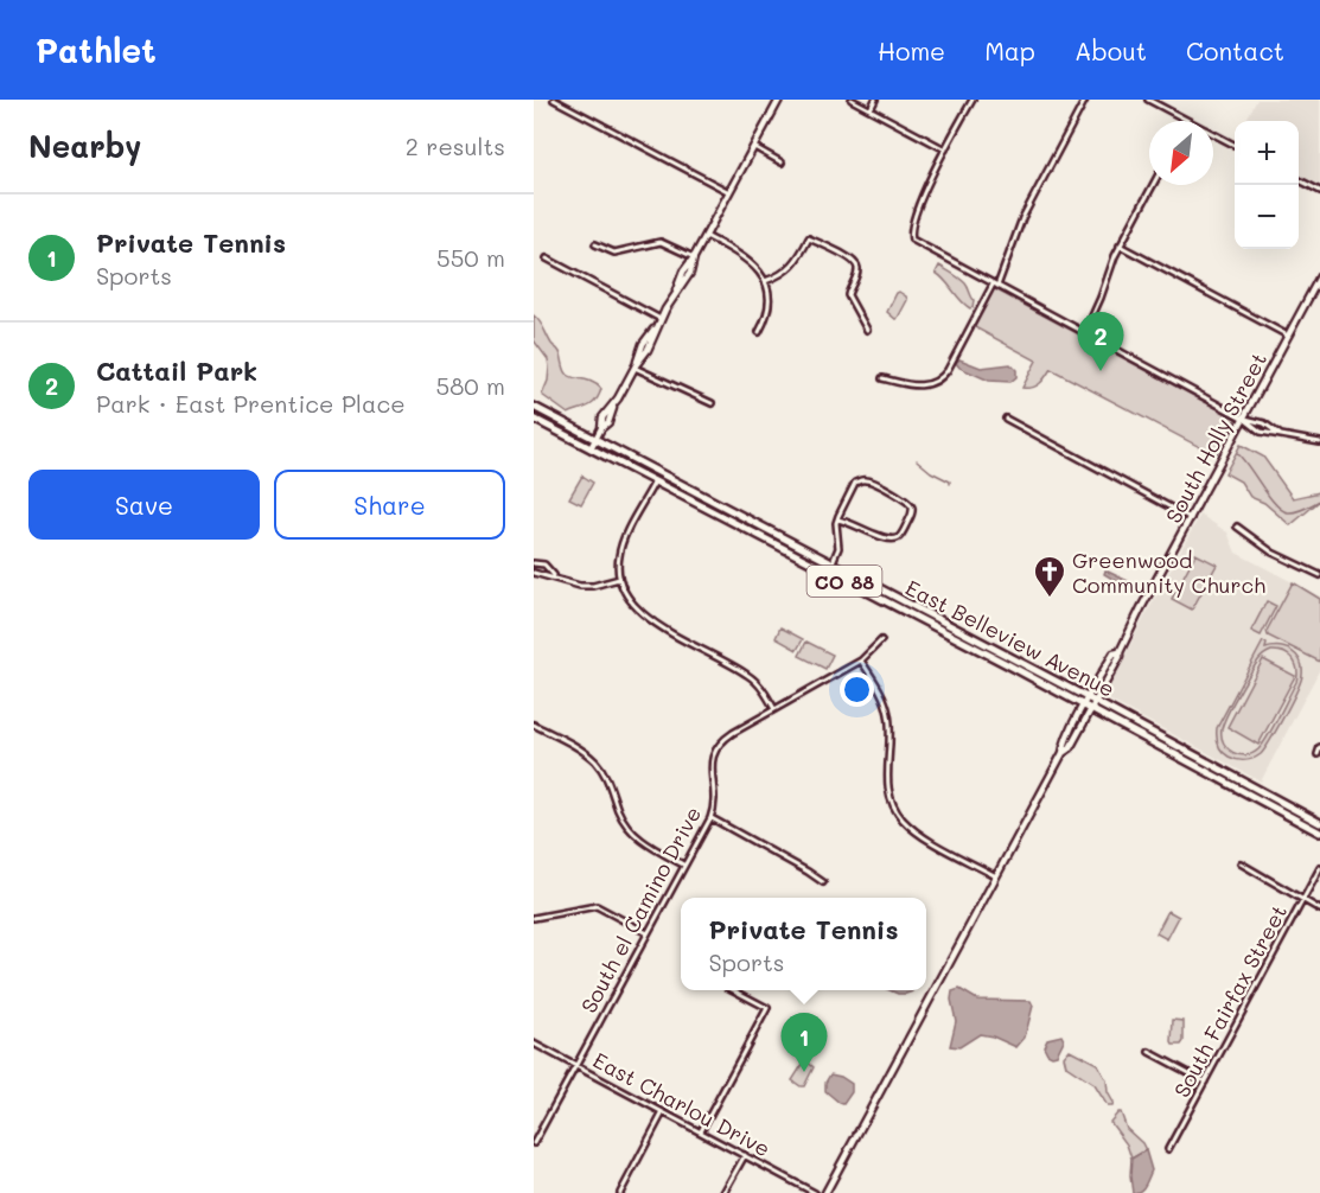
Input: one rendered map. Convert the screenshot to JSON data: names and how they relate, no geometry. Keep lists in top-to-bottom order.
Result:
{
  "streets": {
    "main road": ["CO 88", "East Belleview Avenue"],
    "street": [
      "South Holly Street",
      "South el Camino Drive",
      "South Fairfax Street",
      "East Charlou Drive"
    ]
  },
  "crossings": [
    ["South Holly Street", "East Belleview Avenue"],
    ["South el Camino Drive", "East Charlou Drive"]
  ],
  "places": {
    "church": ["Greenwood Community Church"]
  },
  "north": "bottom left",
  "page": {
    "header": "Pathlet",
    "nav": [
      "Home",
      "Map",
      "About",
      "Contact"
    ],
    "heading": ["Nearby", "2 results"],
    "map_buttons": ["+", "−"],
    "list": [
      {
        "mark": "1",
        "name": "Private Tennis",
        "note": "Sports",
        "value": "550 m"
      },
      {
        "mark": "2",
        "name": "Cattail Park",
        "note": "Park · East Prentice Place",
        "value": "580 m"
      }
    ],
    "pins": ["2", "1"],
    "buttons": ["Save", "Share"],
    "popup": ["Private Tennis", "Sports"]
  }
}
